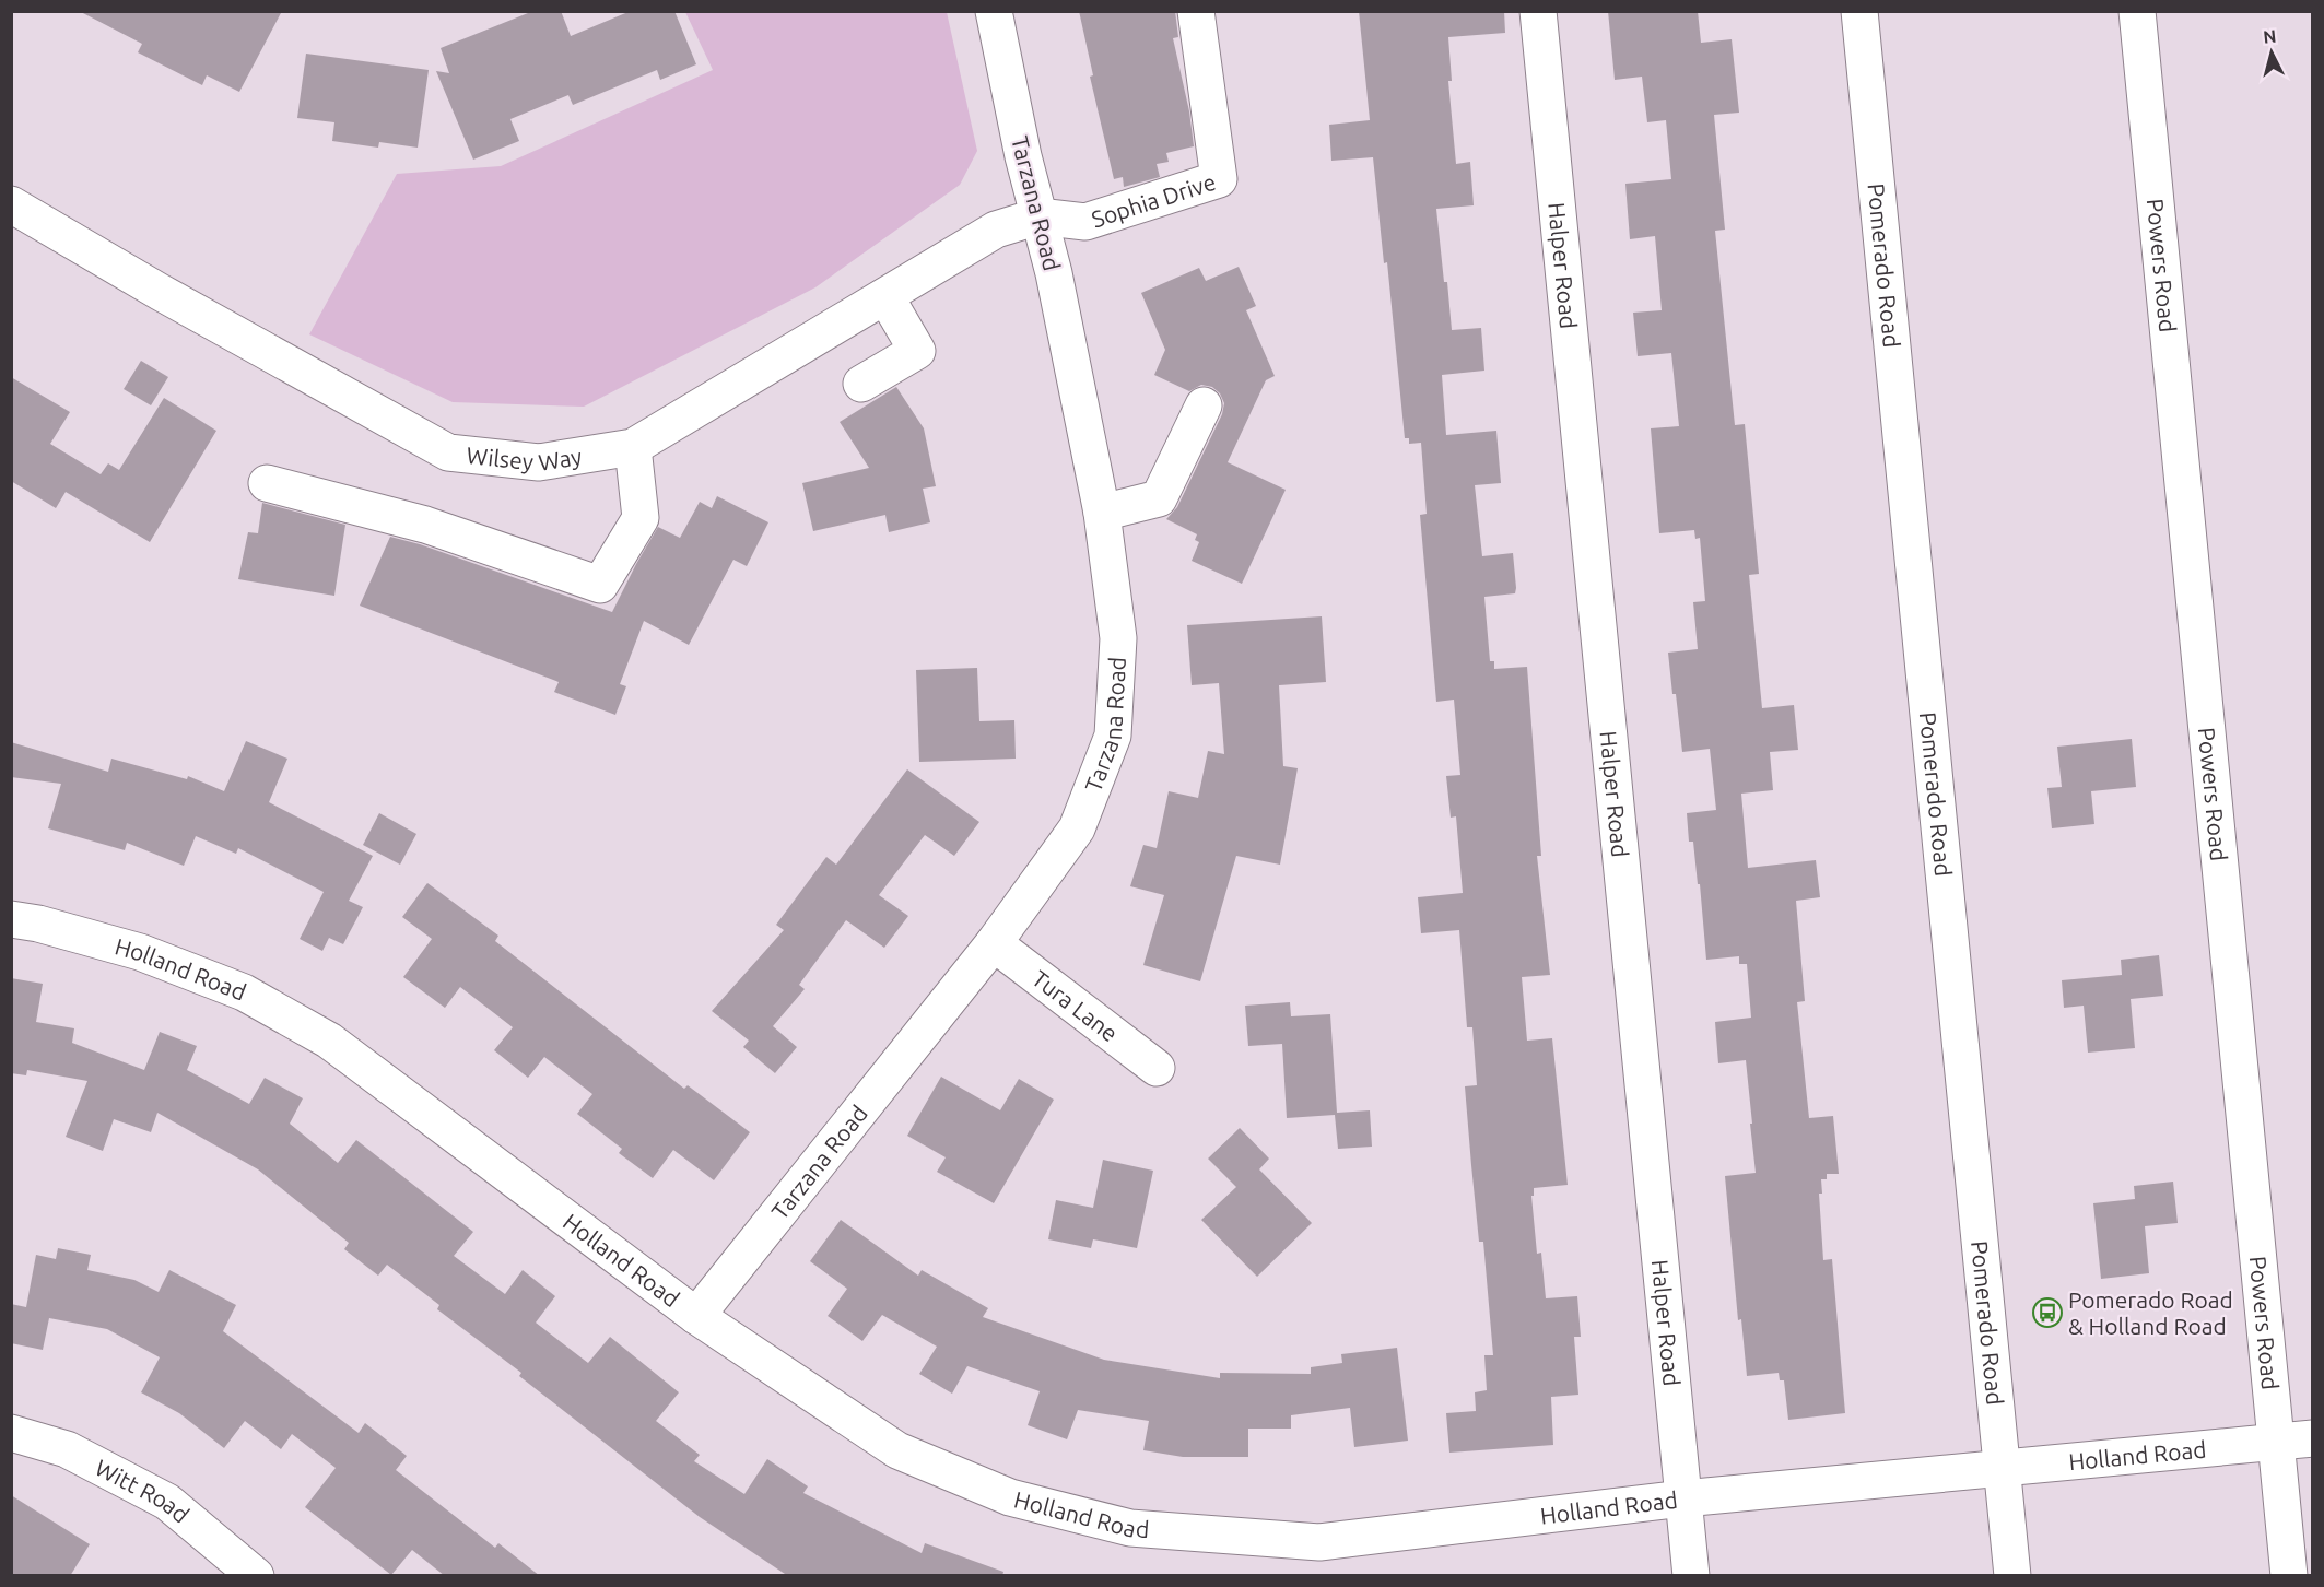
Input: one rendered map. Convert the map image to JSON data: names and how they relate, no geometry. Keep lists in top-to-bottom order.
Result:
{
  "streets": {
    "street": [
      "Sophia Drive",
      "Tarzana Road",
      "Halper Road",
      "Pomerado Road",
      "Powers Road",
      "Wilsey Way",
      "Holland Road",
      "Tura Lane",
      "Witt Road"
    ]
  },
  "crossings": [
    ["Sophia Drive", "Tarzana Road"],
    ["Sophia Drive", "Wilsey Way"],
    ["Tarzana Road", "Wilsey Way"],
    ["Tarzana Road", "Holland Road"],
    ["Tarzana Road", "Tura Lane"],
    ["Halper Road", "Holland Road"],
    ["Pomerado Road", "Holland Road"],
    ["Powers Road", "Holland Road"]
  ],
  "places": {
    "bus stop": ["Pomerado Road & Holland Road"]
  },
  "north": "top"
}
